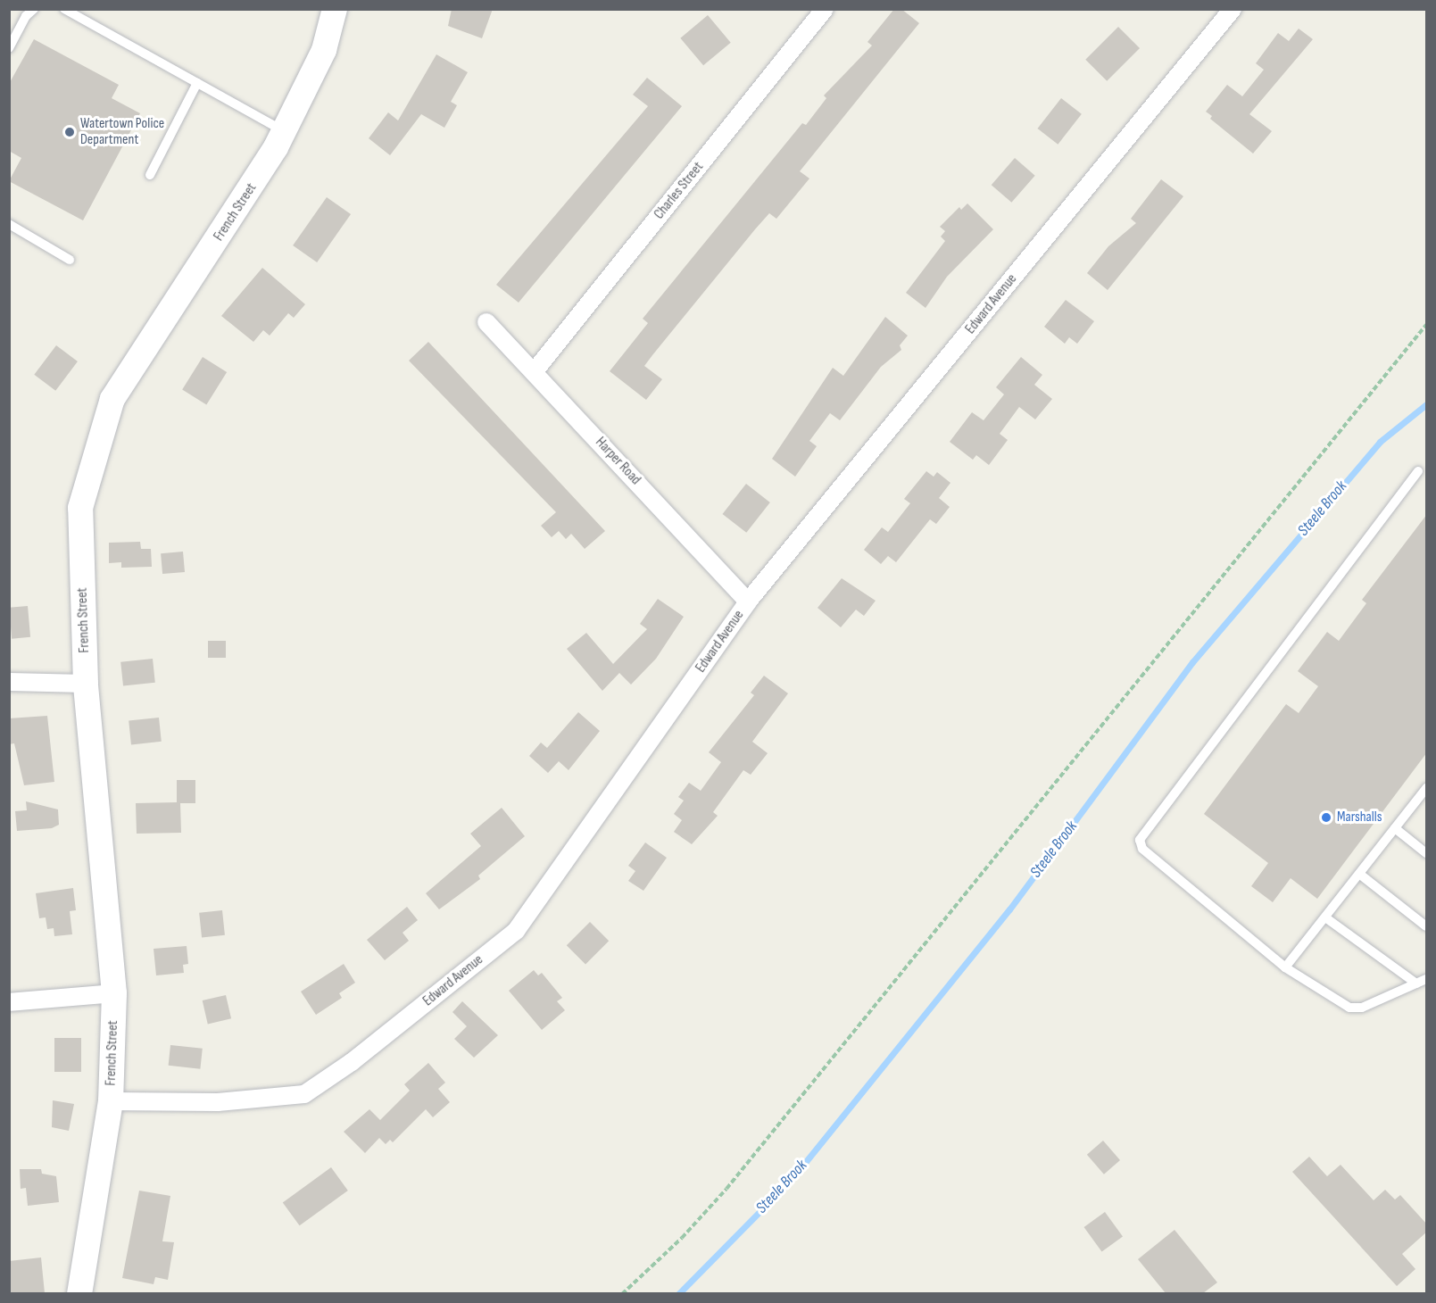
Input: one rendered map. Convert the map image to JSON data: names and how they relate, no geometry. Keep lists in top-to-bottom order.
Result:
{
  "streets": {
    "street": [
      "Charles Street",
      "French Street",
      "Edward Avenue",
      "Harper Road"
    ]
  },
  "crossings": [
    ["Charles Street", "Harper Road"],
    ["French Street", "Edward Avenue"],
    ["Edward Avenue", "Harper Road"]
  ],
  "water": ["Steele Brook"],
  "places": ["Watertown Police Department", "Marshalls"]
}
